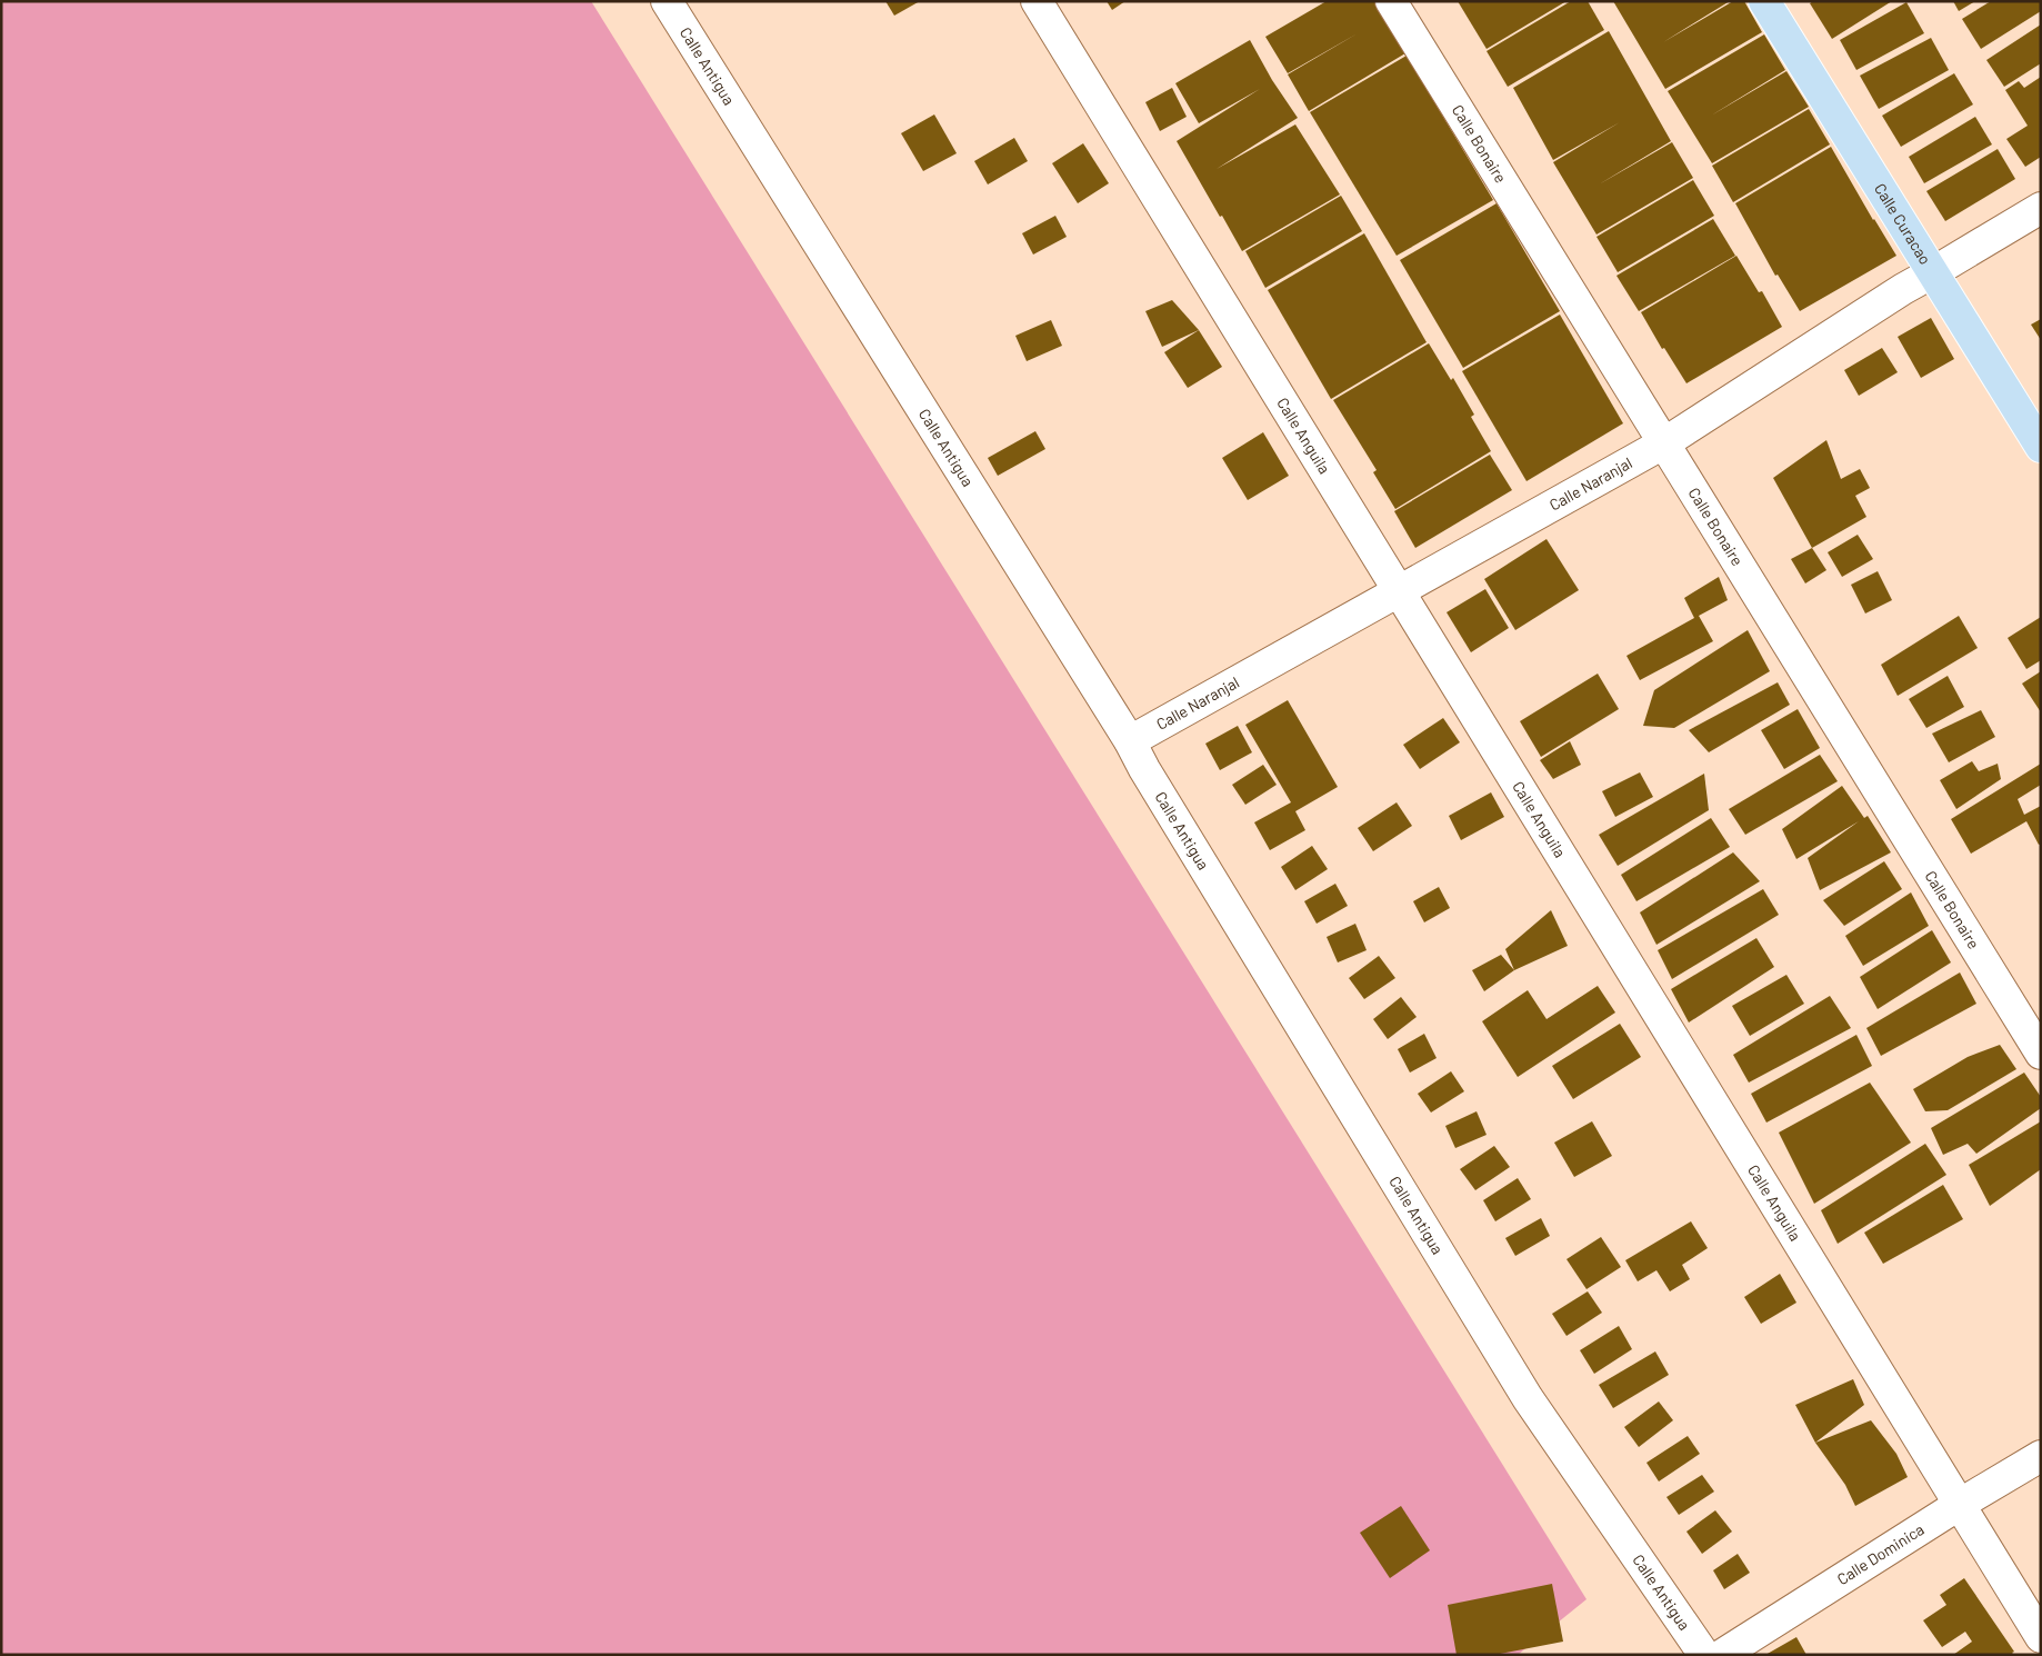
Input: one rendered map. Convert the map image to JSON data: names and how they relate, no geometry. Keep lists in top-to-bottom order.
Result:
{
  "streets": {
    "main road": ["Calle Curacao"],
    "street": [
      "Calle Antigua",
      "Calle Bonaire",
      "Calle Anguila",
      "Calle Naranjal",
      "Calle Dominica"
    ]
  },
  "crossings": [
    ["Calle Antigua", "Calle Naranjal"],
    ["Calle Bonaire", "Calle Naranjal"],
    ["Calle Curacao", "Calle Naranjal"],
    ["Calle Anguila", "Calle Naranjal"],
    ["Calle Anguila", "Calle Dominica"]
  ]
}
